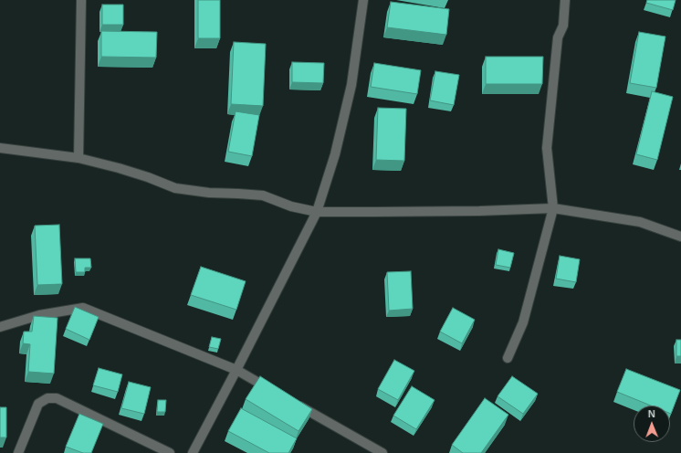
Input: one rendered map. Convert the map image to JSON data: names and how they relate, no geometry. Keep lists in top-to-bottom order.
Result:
{
  "north": "top"
}
